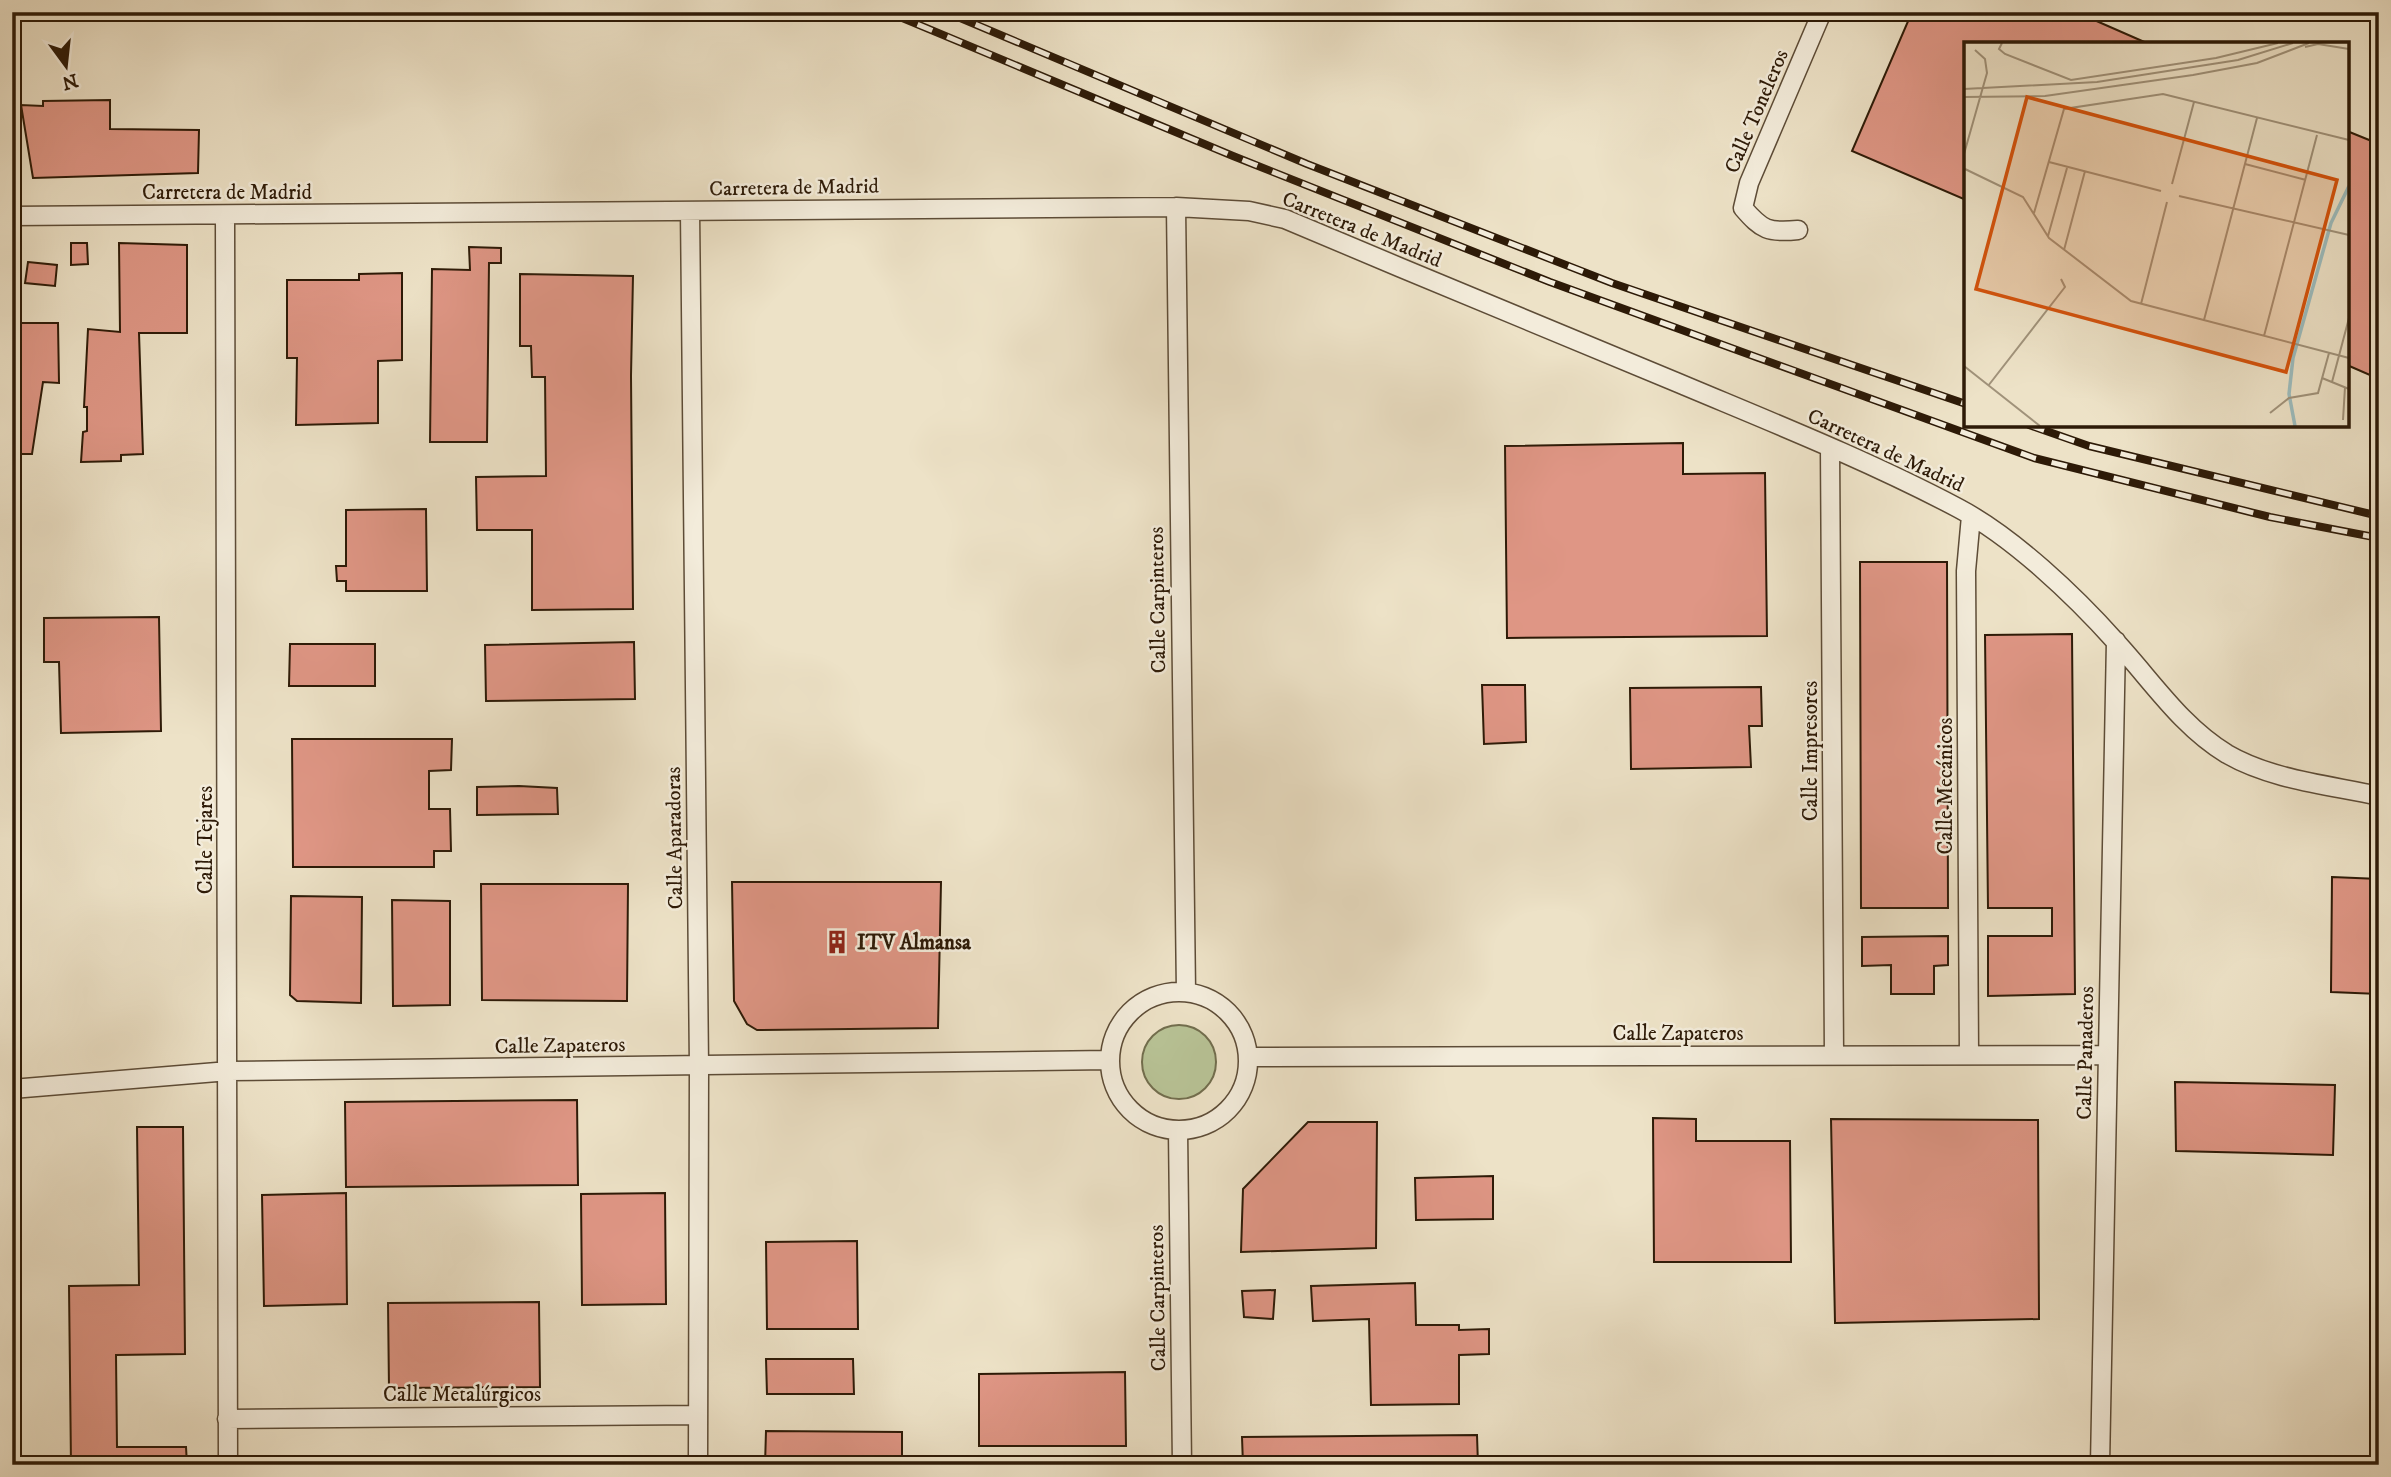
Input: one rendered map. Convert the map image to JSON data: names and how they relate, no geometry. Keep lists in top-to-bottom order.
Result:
{
  "streets": {
    "street": [
      "Calle Toneleros",
      "Carretera de Madrid",
      "Calle Carpinteros",
      "Calle Impresores",
      "Calle Mecánicos",
      "Calle Aparadoras",
      "Calle Tejares",
      "Calle Zapateros",
      "Calle Panaderos",
      "Calle Metalúrgicos"
    ]
  },
  "crossings": [
    ["Carretera de Madrid", "Calle Carpinteros"],
    ["Carretera de Madrid", "Calle Impresores"],
    ["Carretera de Madrid", "Calle Mecánicos"],
    ["Carretera de Madrid", "Calle Aparadoras"],
    ["Carretera de Madrid", "Calle Tejares"],
    ["Carretera de Madrid", "Calle Panaderos"],
    ["Calle Carpinteros", "Calle Zapateros"],
    ["Calle Impresores", "Calle Zapateros"],
    ["Calle Mecánicos", "Calle Zapateros"],
    ["Calle Aparadoras", "Calle Zapateros"],
    ["Calle Aparadoras", "Calle Metalúrgicos"],
    ["Calle Tejares", "Calle Zapateros"],
    ["Calle Tejares", "Calle Metalúrgicos"],
    ["Calle Zapateros", "Calle Panaderos"]
  ],
  "places": {
    "building": ["ITV Almansa"]
  },
  "north": "bottom"
}
